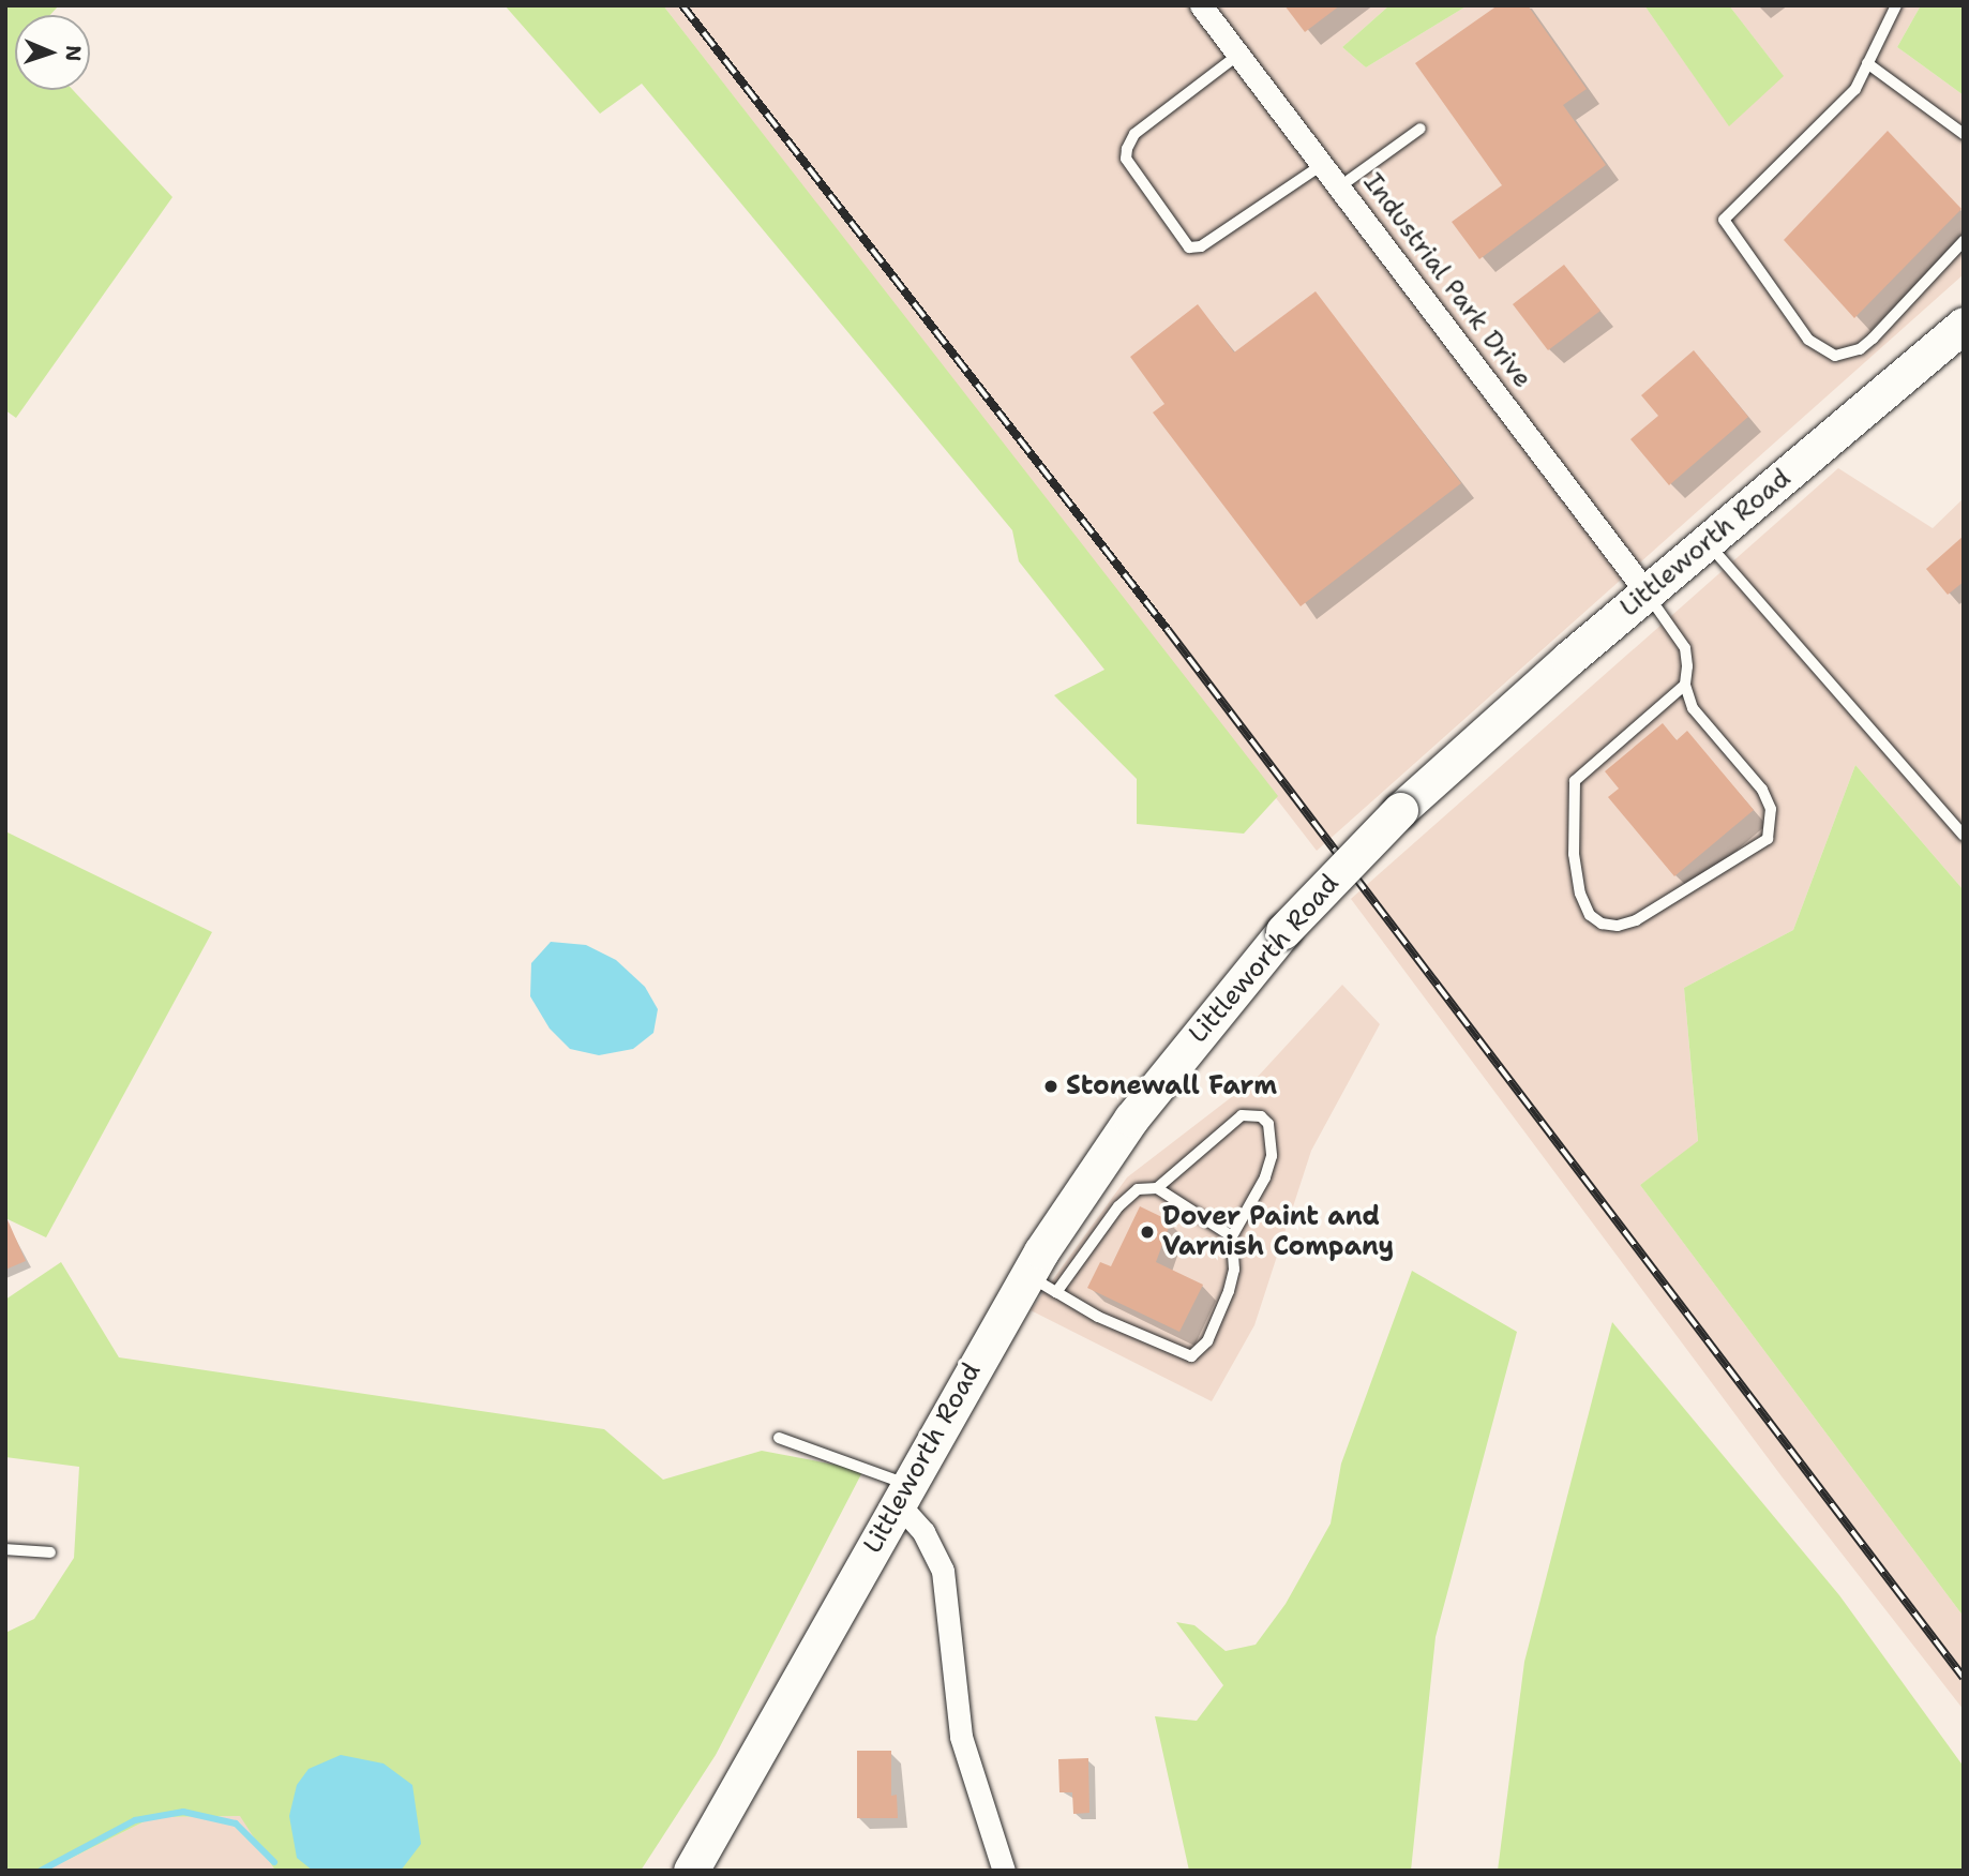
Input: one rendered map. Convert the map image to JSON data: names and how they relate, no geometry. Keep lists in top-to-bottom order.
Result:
{
  "streets": {
    "main road": ["Littleworth Road"],
    "street": ["Industrial Park Drive"]
  },
  "crossings": [
    ["Industrial Park Drive", "Littleworth Road"]
  ],
  "places": ["Stonewall Farm", "Dover Paint and Varnish Company"],
  "north": "right"
}
